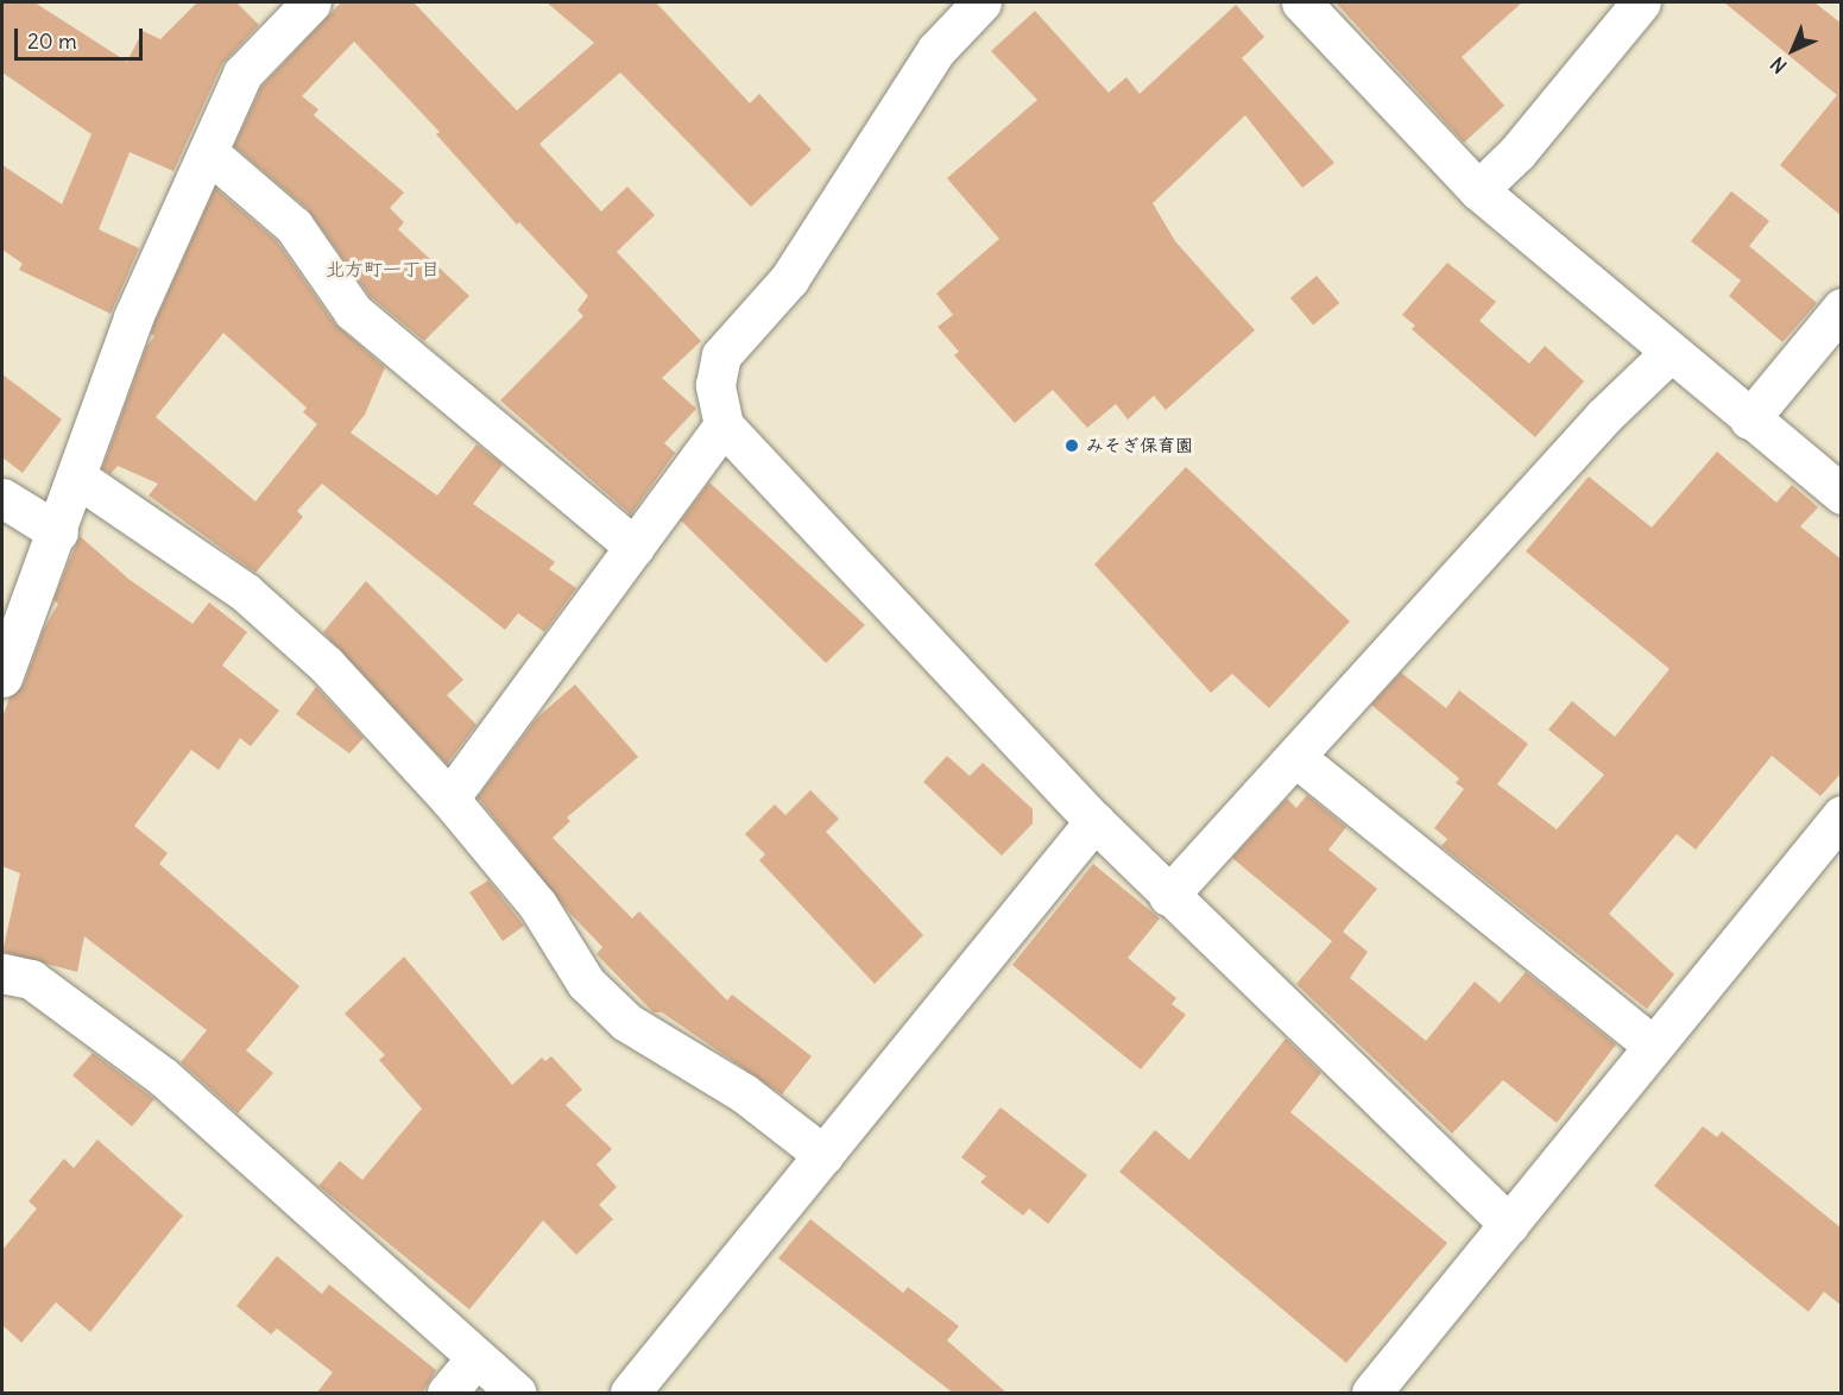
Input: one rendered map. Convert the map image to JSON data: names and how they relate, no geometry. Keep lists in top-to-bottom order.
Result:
{
  "districts": ["北方町一丁目"],
  "places": ["みそぎ保育園"],
  "scale_bar": "20 m",
  "north": "bottom left"
}
